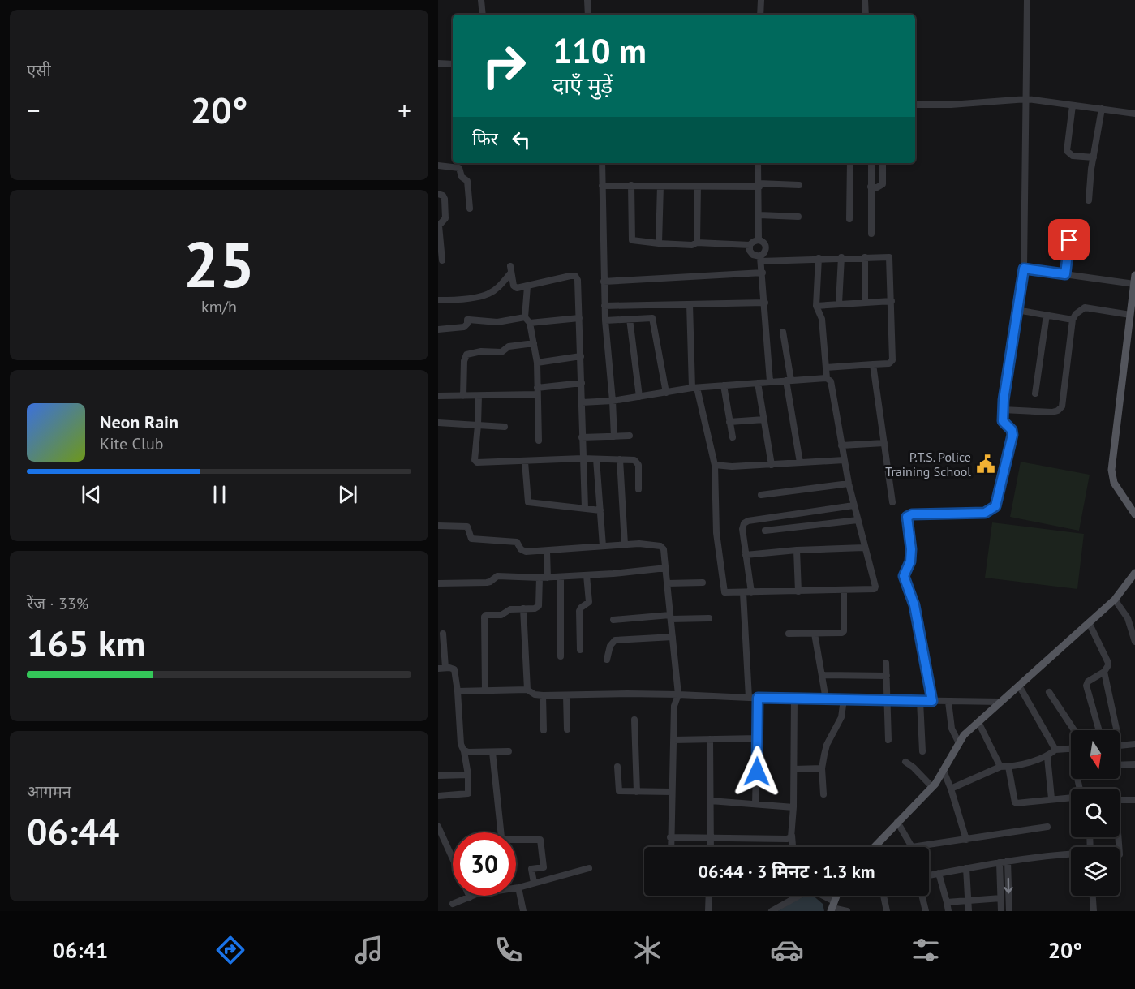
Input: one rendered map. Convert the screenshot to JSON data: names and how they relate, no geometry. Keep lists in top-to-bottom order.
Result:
{
  "places": {
    "public building": ["P.T.S. Police Training School"]
  },
  "north": "bottom",
  "page": {
    "tile": [
      "एसी",
      ["25", "km/h"],
      ["रेंज · 33%", "165 km"],
      ["आगमन", "06:44"]
    ],
    "turn": ["110 m", "दाएँ मुड़ें"],
    "heat": ["−", "20°", "+"],
    "then": "फिर",
    "song": ["Neon Rain", "Kite Club"],
    "limit": "30",
    "trip": "06:44 · 3 मिनट · 1.3 km",
    "tabs": ["06:41", "20°"]
  }
}
